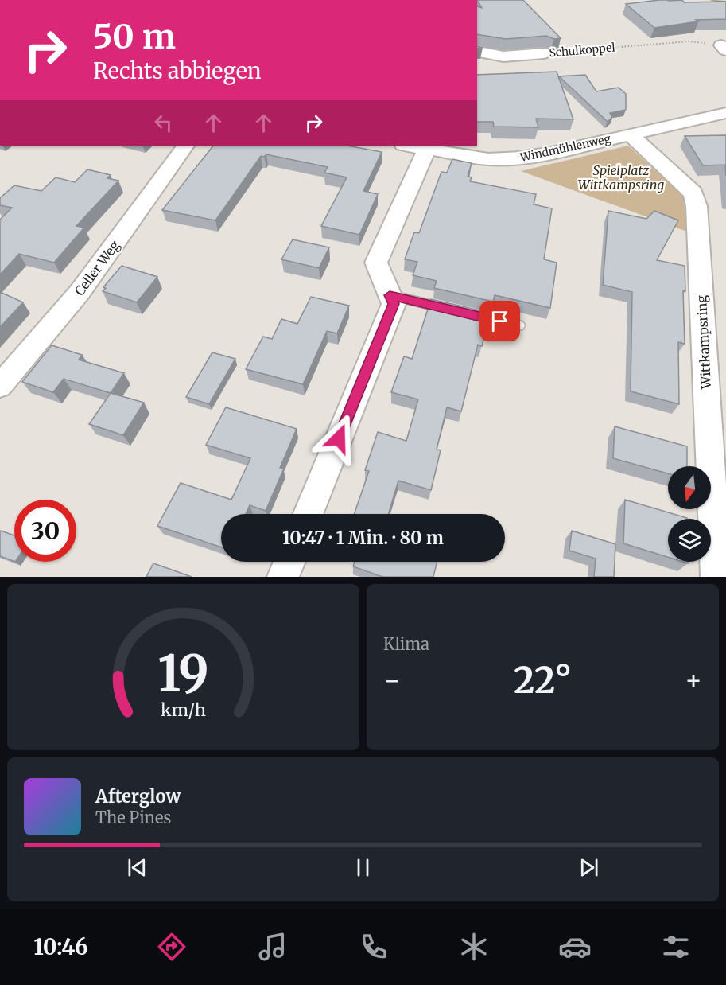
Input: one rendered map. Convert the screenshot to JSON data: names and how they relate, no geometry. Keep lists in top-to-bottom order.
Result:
{
  "streets": {
    "street": [
      "Schulkoppel",
      "Windmühlenweg",
      "Celler Weg",
      "Wittkampsring"
    ]
  },
  "crossings": [
    ["Windmühlenweg", "Wittkampsring"]
  ],
  "parks": ["Spielplatz Wittkampsring"],
  "north": "bottom",
  "page": {
    "turn": ["50 m", "Rechts abbiegen"],
    "limit": "30",
    "trip": "10:47 · 1 Min. · 80 m",
    "tile": "Klima",
    "heat": ["−", "22°", "+"],
    "song": ["Afterglow", "The Pines"],
    "tabs": "10:46",
    "gauge": ["19", "km/h"]
  }
}
